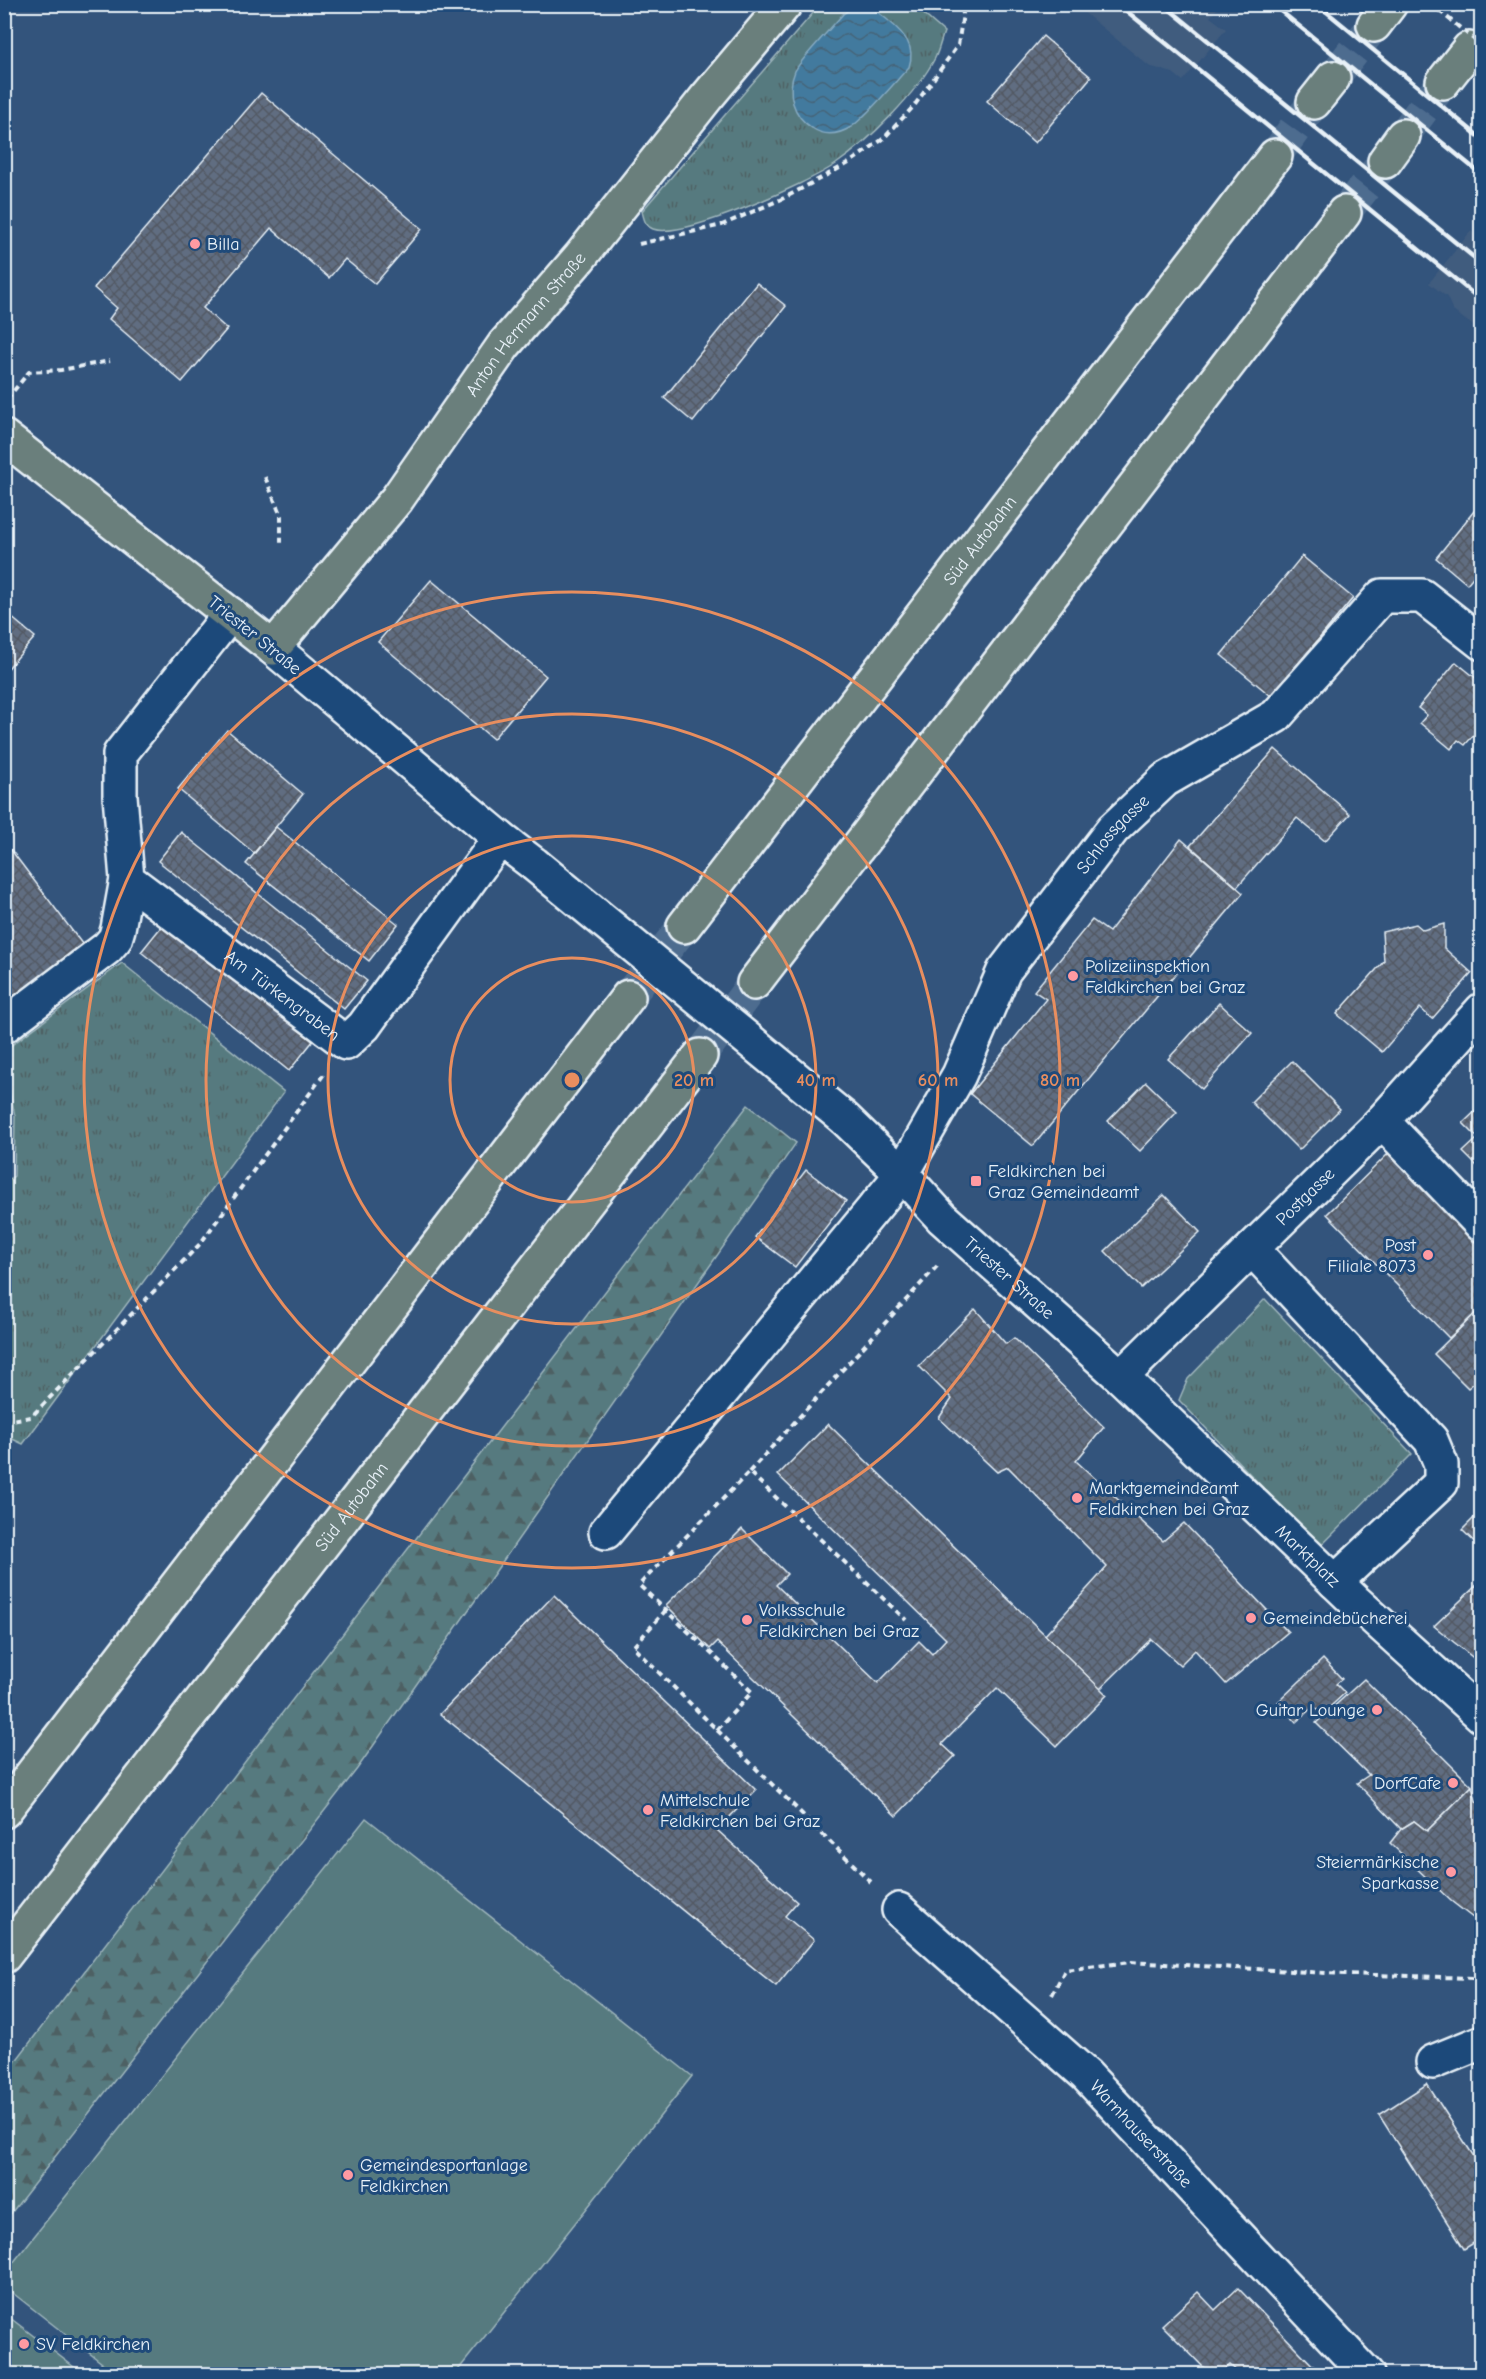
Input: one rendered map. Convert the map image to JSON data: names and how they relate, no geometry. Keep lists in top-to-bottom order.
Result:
{
  "streets": {
    "main road": ["Anton Hermann Straße", "Süd Autobahn", "Triester Straße"],
    "street": [
      "Schlossgasse",
      "Am Türkengraben",
      "Postgasse",
      "Marktplatz",
      "Warnhauserstraße"
    ]
  },
  "crossings": [
    ["Anton Hermann Straße", "Triester Straße"],
    ["Triester Straße", "Schlossgasse"],
    ["Triester Straße", "Am Türkengraben"],
    ["Triester Straße", "Postgasse"],
    ["Triester Straße", "Marktplatz"],
    ["Postgasse", "Marktplatz"]
  ],
  "places": {
    "other": [
      "Billa",
      "Polizeiinspektion Feldkirchen bei Graz",
      "Post Filiale 8073",
      "Marktgemeindeamt Feldkirchen bei Graz",
      "Gemeindebücherei",
      "Volksschule Feldkirchen bei Graz",
      "Guitar Lounge",
      "DorfCafe",
      "Mittelschule Feldkirchen bei Graz",
      "Steiermärkische Sparkasse",
      "Gemeindesportanlage Feldkirchen",
      "SV Feldkirchen"
    ],
    "transit": ["Feldkirchen bei Graz Gemeindeamt"]
  },
  "rings": [
    "20 m",
    "40 m",
    "60 m",
    "80 m"
  ]
}
